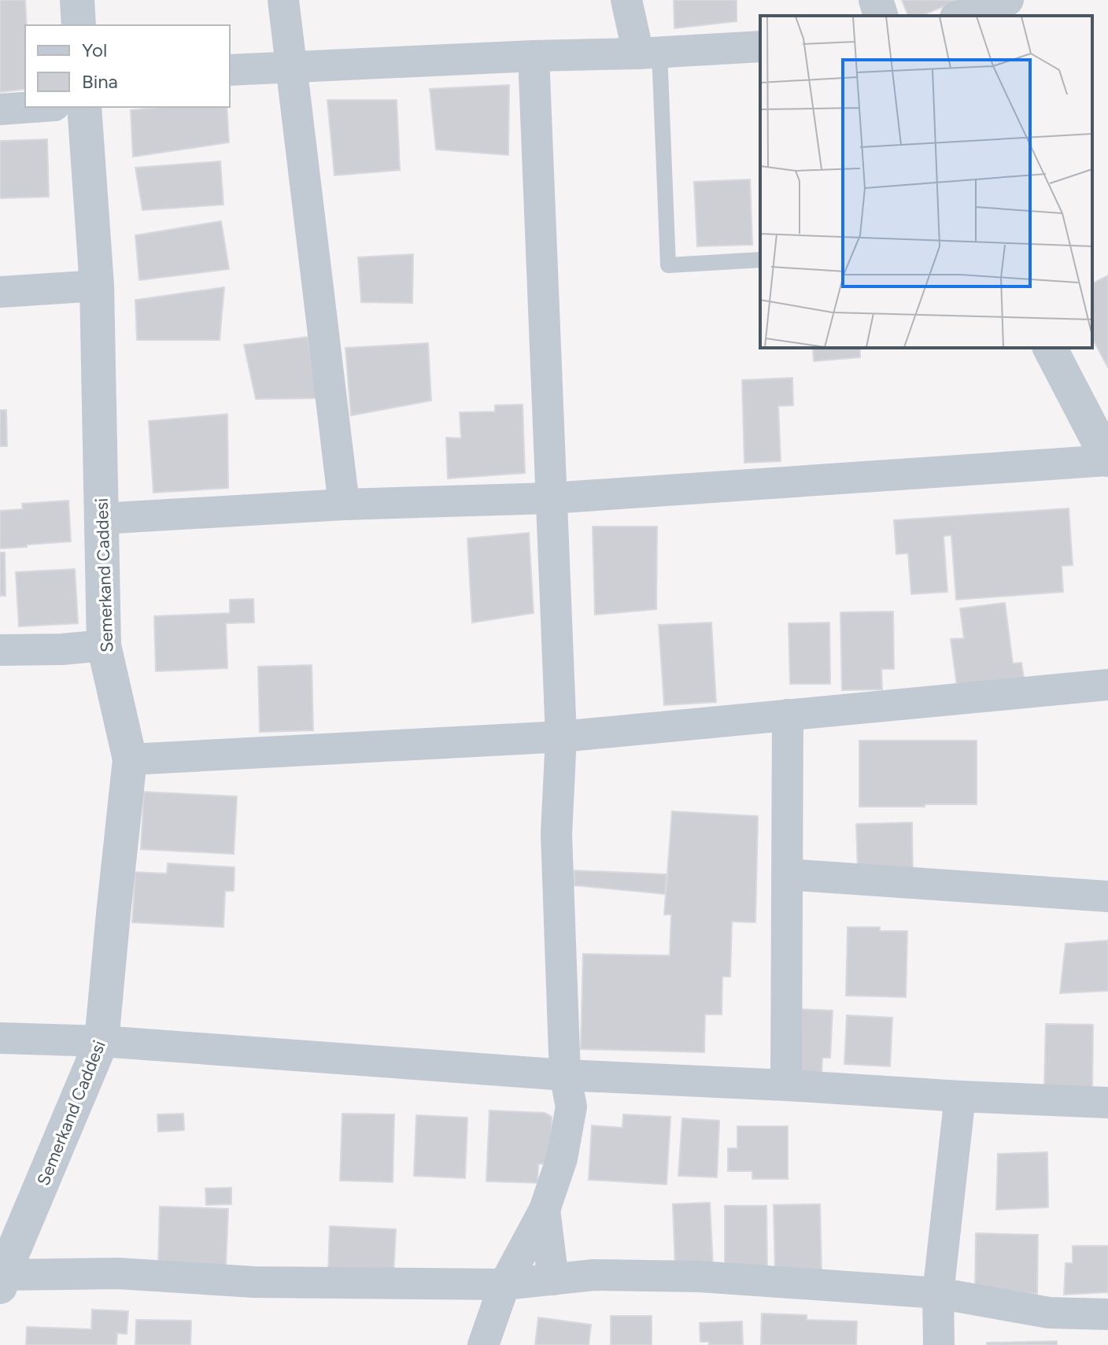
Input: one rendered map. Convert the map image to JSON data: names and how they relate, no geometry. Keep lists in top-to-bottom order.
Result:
{
  "streets": {
    "street": ["Semerkand Caddesi"]
  },
  "legend": ["Yol", "Bina"]
}
